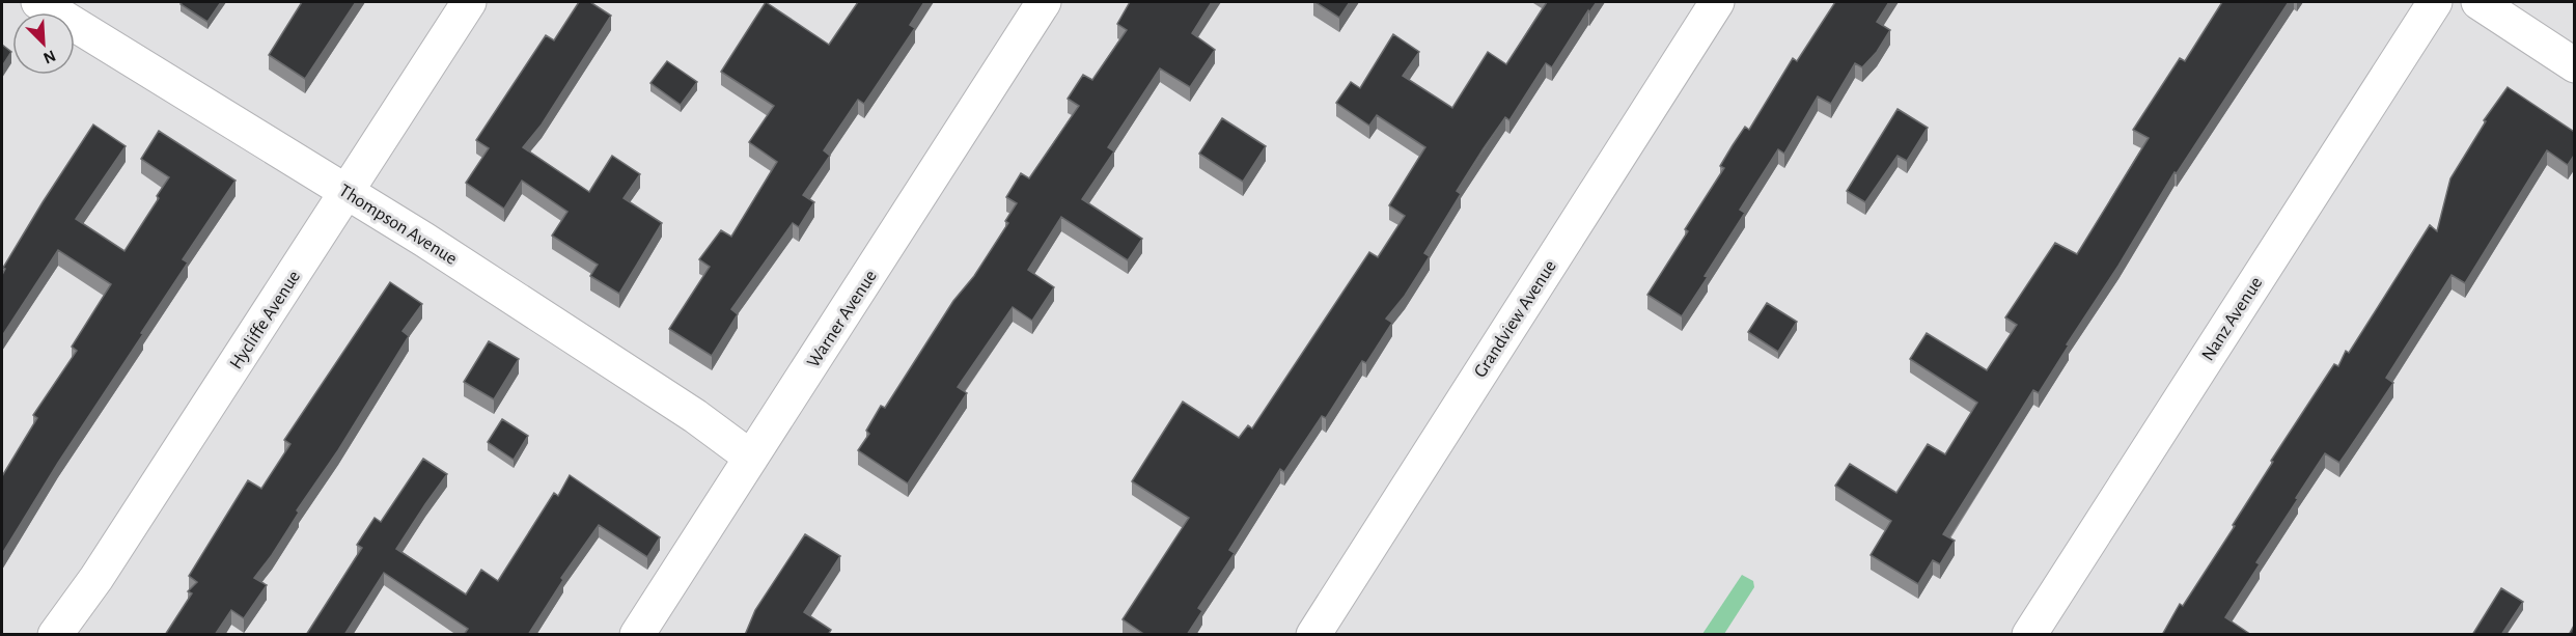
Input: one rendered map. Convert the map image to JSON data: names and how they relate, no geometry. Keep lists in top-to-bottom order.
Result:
{
  "streets": {
    "street": [
      "Thompson Avenue",
      "Warner Avenue",
      "Grandview Avenue",
      "Nanz Avenue",
      "Hycliffe Avenue"
    ]
  },
  "crossings": [
    ["Thompson Avenue", "Warner Avenue"],
    ["Thompson Avenue", "Hycliffe Avenue"]
  ],
  "north": "bottom right"
}
